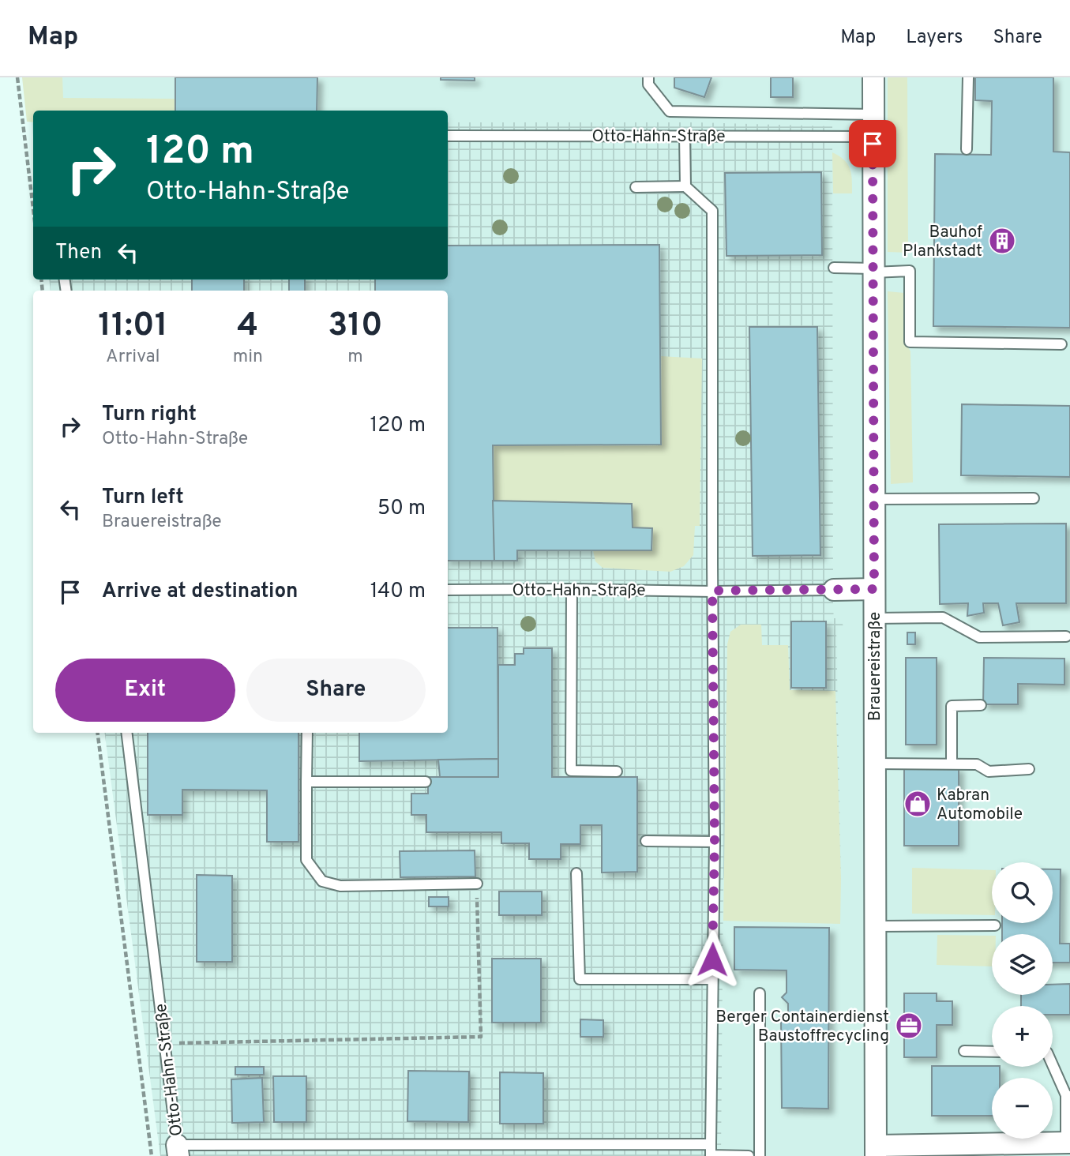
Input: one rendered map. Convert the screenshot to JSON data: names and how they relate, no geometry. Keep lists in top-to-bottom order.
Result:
{
  "streets": {
    "street": ["Otto-Hahn-Straße", "Brauereistraße"]
  },
  "crossings": [
    ["Otto-Hahn-Straße", "Brauereistraße"]
  ],
  "places": {
    "building": ["Bauhof Plankstadt"],
    "shop": ["Kabran Automobile"],
    "office": ["Berger Containerdienst Baustoffrecycling"]
  },
  "page": {
    "header": "Map",
    "nav": ["Map", "Layers", "Share"],
    "turn": ["120 m", "Otto-Hahn-Straße"],
    "then": "Then",
    "eta": [
      "11:01",
      "Arrival",
      "4",
      "min",
      "310",
      "m"
    ],
    "list": [
      {
        "name": "Turn right",
        "note": "Otto-Hahn-Straße",
        "value": "120 m"
      },
      {
        "name": "Turn left",
        "note": "Brauereistraße",
        "value": "50 m"
      },
      {
        "name": "Arrive at destination",
        "value": "140 m"
      }
    ],
    "buttons": ["Exit", "Share"],
    "map_buttons": ["+", "−"]
  }
}
